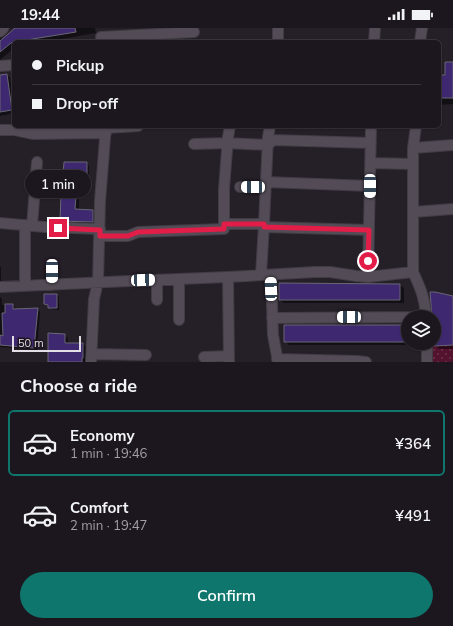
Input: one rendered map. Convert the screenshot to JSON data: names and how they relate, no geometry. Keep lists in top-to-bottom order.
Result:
{
  "scale_bar": "50 m",
  "page": {
    "status": "19:44",
    "banner": ["Pickup", "Drop-off"],
    "bubble": "1 min",
    "scale": "50 m",
    "heading": "Choose a ride",
    "list": [
      {
        "name": "Economy",
        "note": "1 min · 19:46",
        "value": "¥364"
      },
      {
        "name": "Comfort",
        "note": "2 min · 19:47",
        "value": "¥491"
      }
    ],
    "buttons": "Confirm"
  }
}
